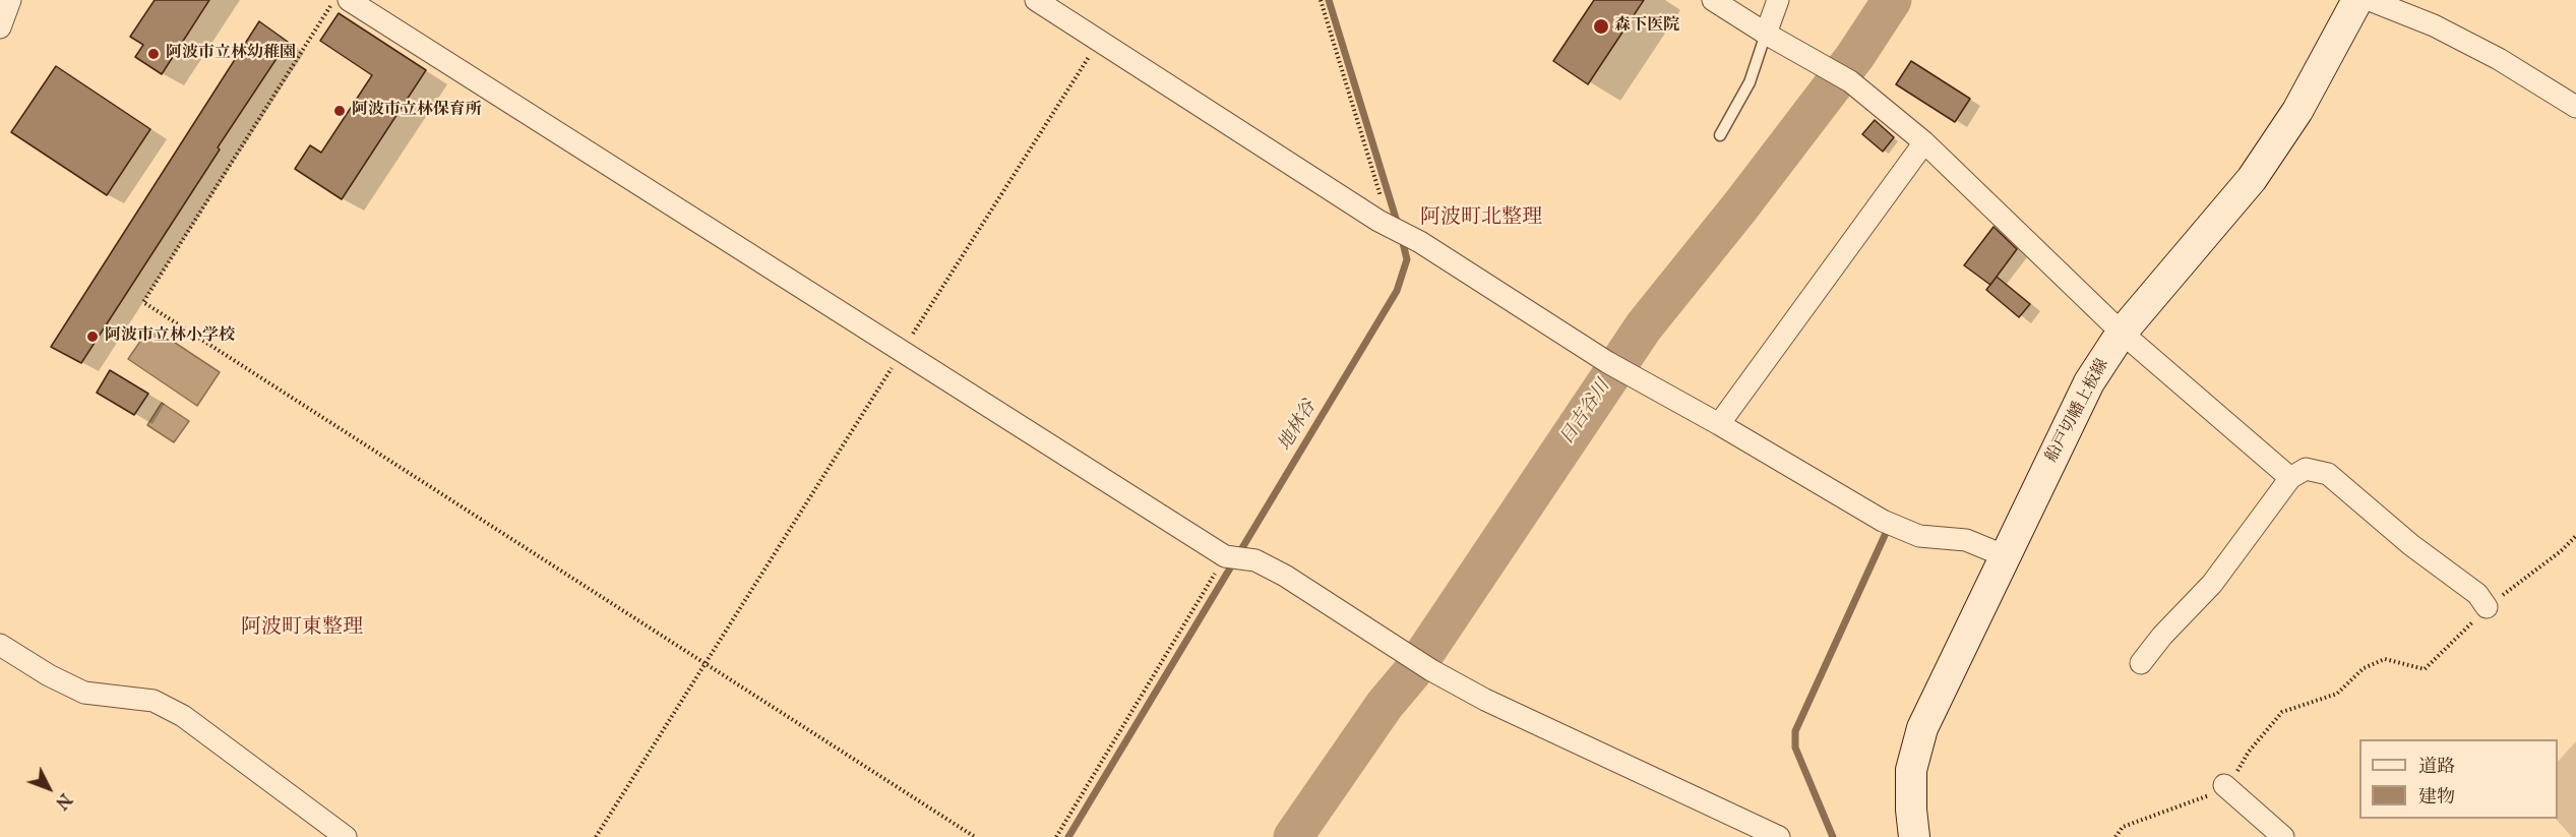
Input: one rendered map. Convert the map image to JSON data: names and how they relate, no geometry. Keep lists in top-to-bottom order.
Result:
{
  "streets": {
    "main road": ["船戸切幡上板線"]
  },
  "districts": ["阿波町北整理", "阿波町東整理"],
  "water": ["日吉谷川", "地林谷"],
  "places": [
    "森下医院",
    "阿波市立林幼稚園",
    "阿波市立林保育所",
    "阿波市立林小学校"
  ],
  "legend": ["道路", "建物"],
  "north": "bottom right"
}
